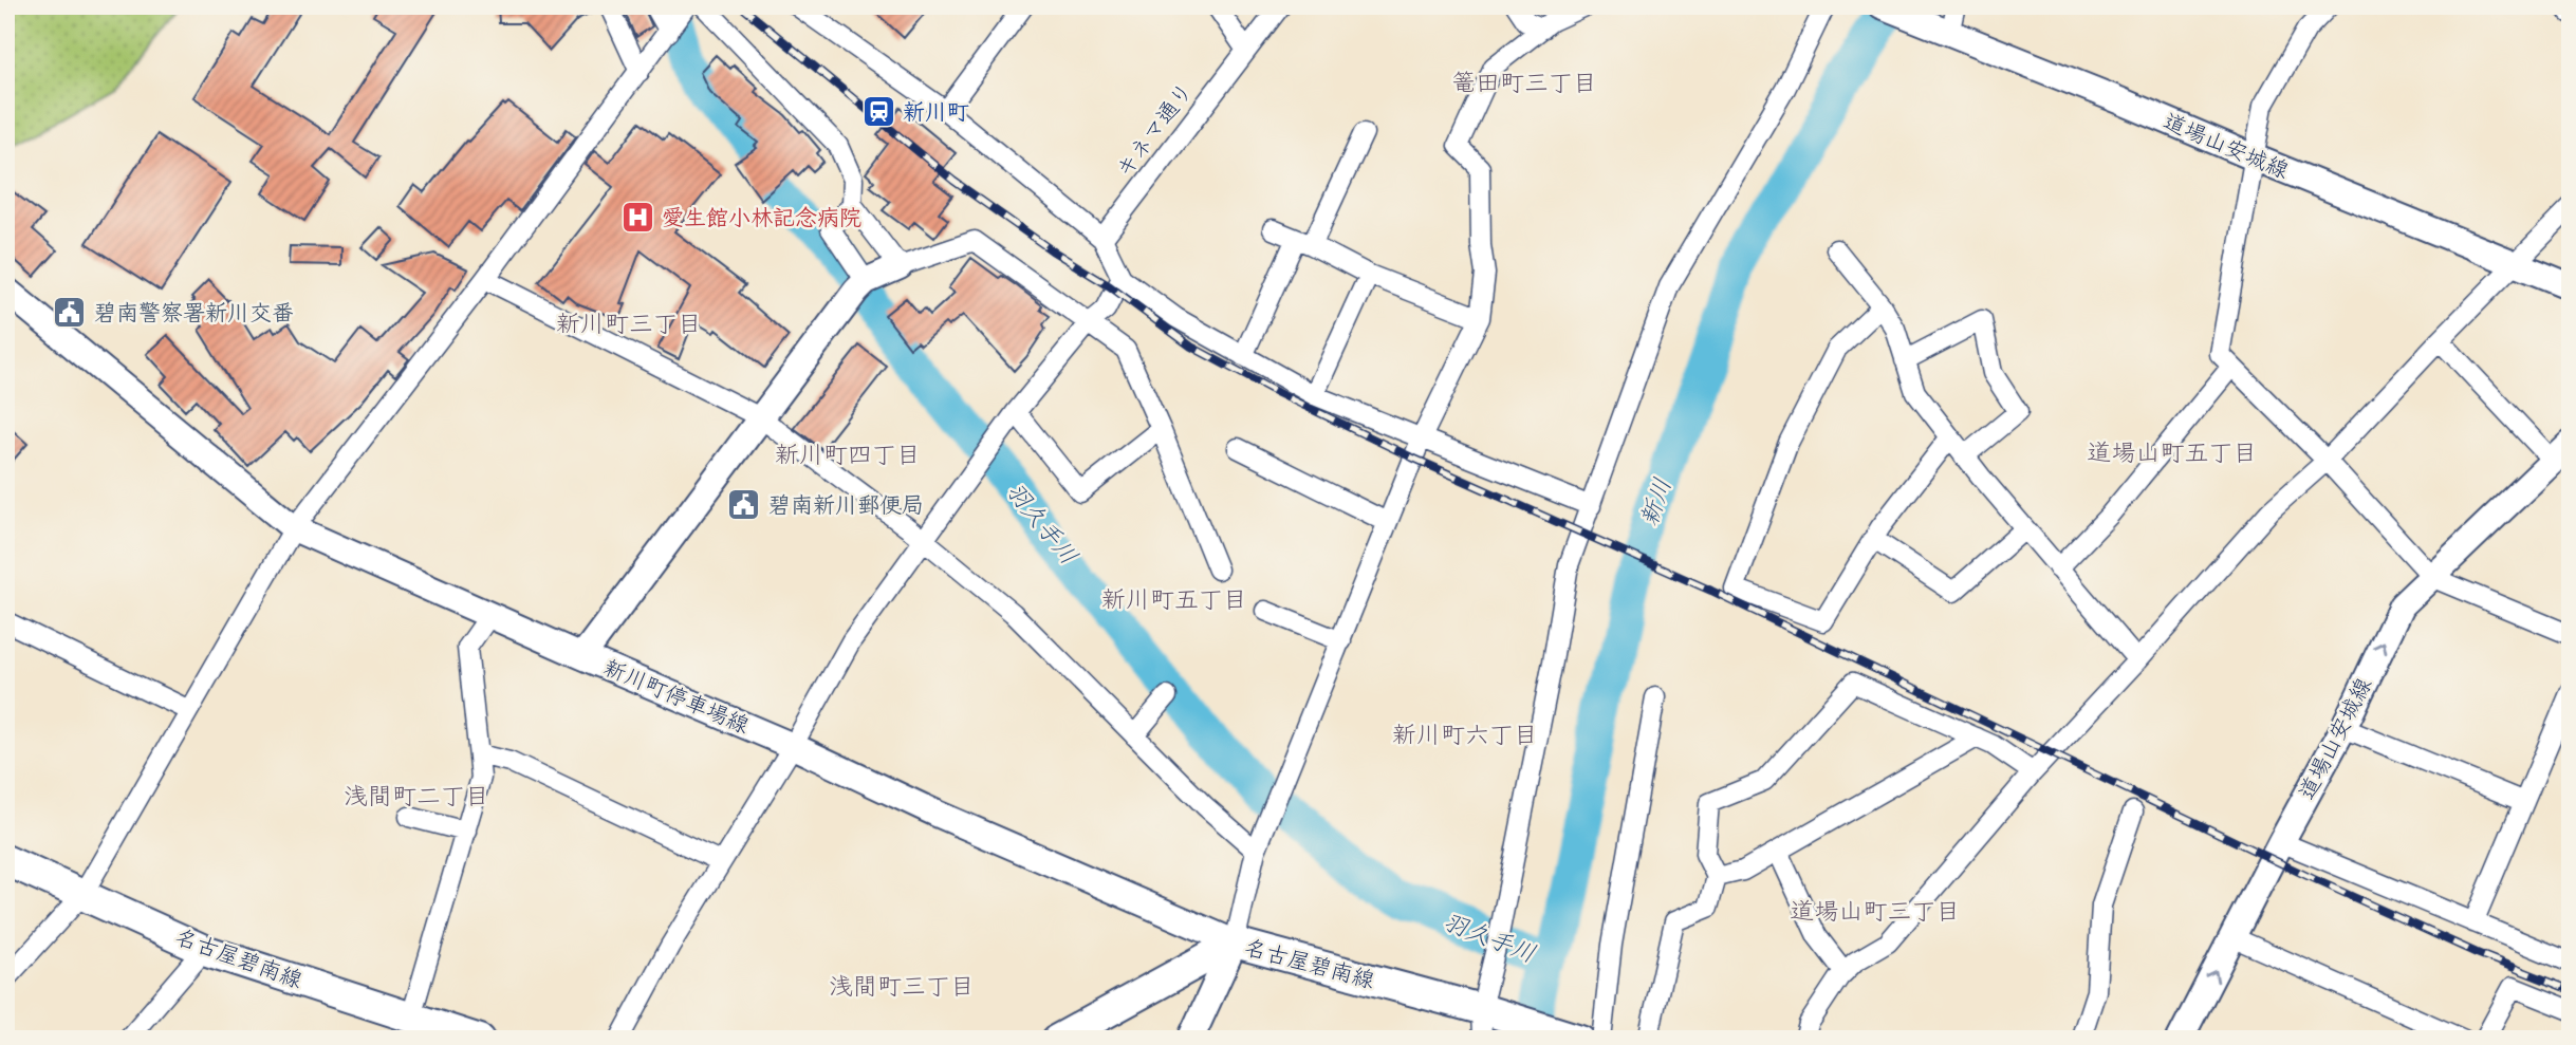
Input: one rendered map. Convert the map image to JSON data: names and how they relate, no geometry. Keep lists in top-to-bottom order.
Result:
{
  "streets": {
    "main road": ["道場山安城線", "新川町停車場線", "名古屋碧南線"],
    "street": ["キネマ通り"]
  },
  "crossings": [
    ["新川町停車場線", "名古屋碧南線"]
  ],
  "districts": [
    "篭田町三丁目",
    "新川町三丁目",
    "道場山町五丁目",
    "新川町四丁目",
    "新川町五丁目",
    "新川町六丁目",
    "浅間町二丁目",
    "道場山町三丁目",
    "浅間町三丁目"
  ],
  "water": ["新川", "羽久手川"],
  "places": {
    "station": ["新川町"],
    "hospital": ["愛生館小林記念病院"],
    "public building": ["碧南警察署新川交番", "碧南新川郵便局"]
  }
}
